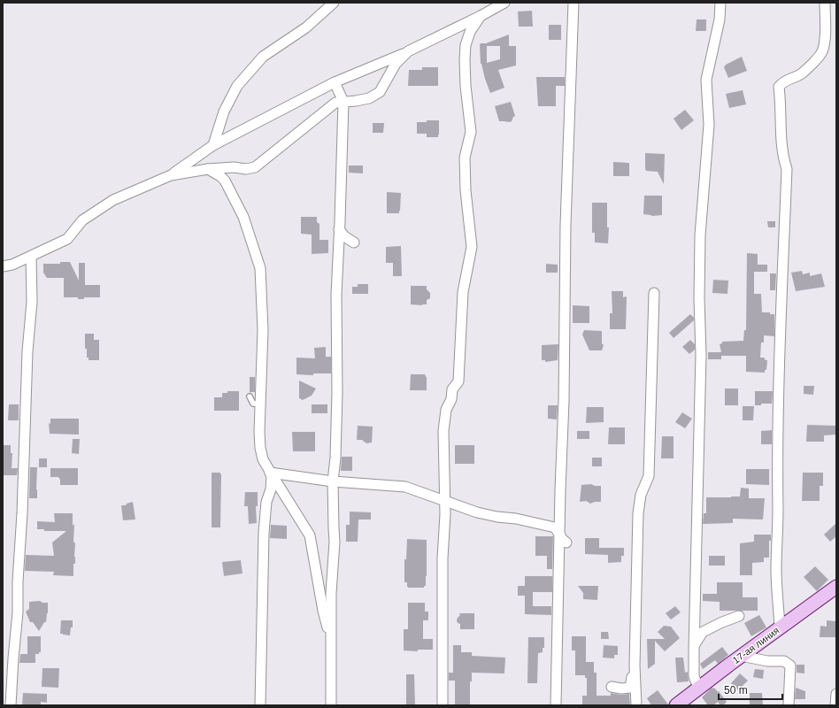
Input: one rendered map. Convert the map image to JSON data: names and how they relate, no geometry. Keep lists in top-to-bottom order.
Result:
{
  "streets": {
    "street": ["17-ая линия"]
  },
  "scale_bar": "50 m"
}
